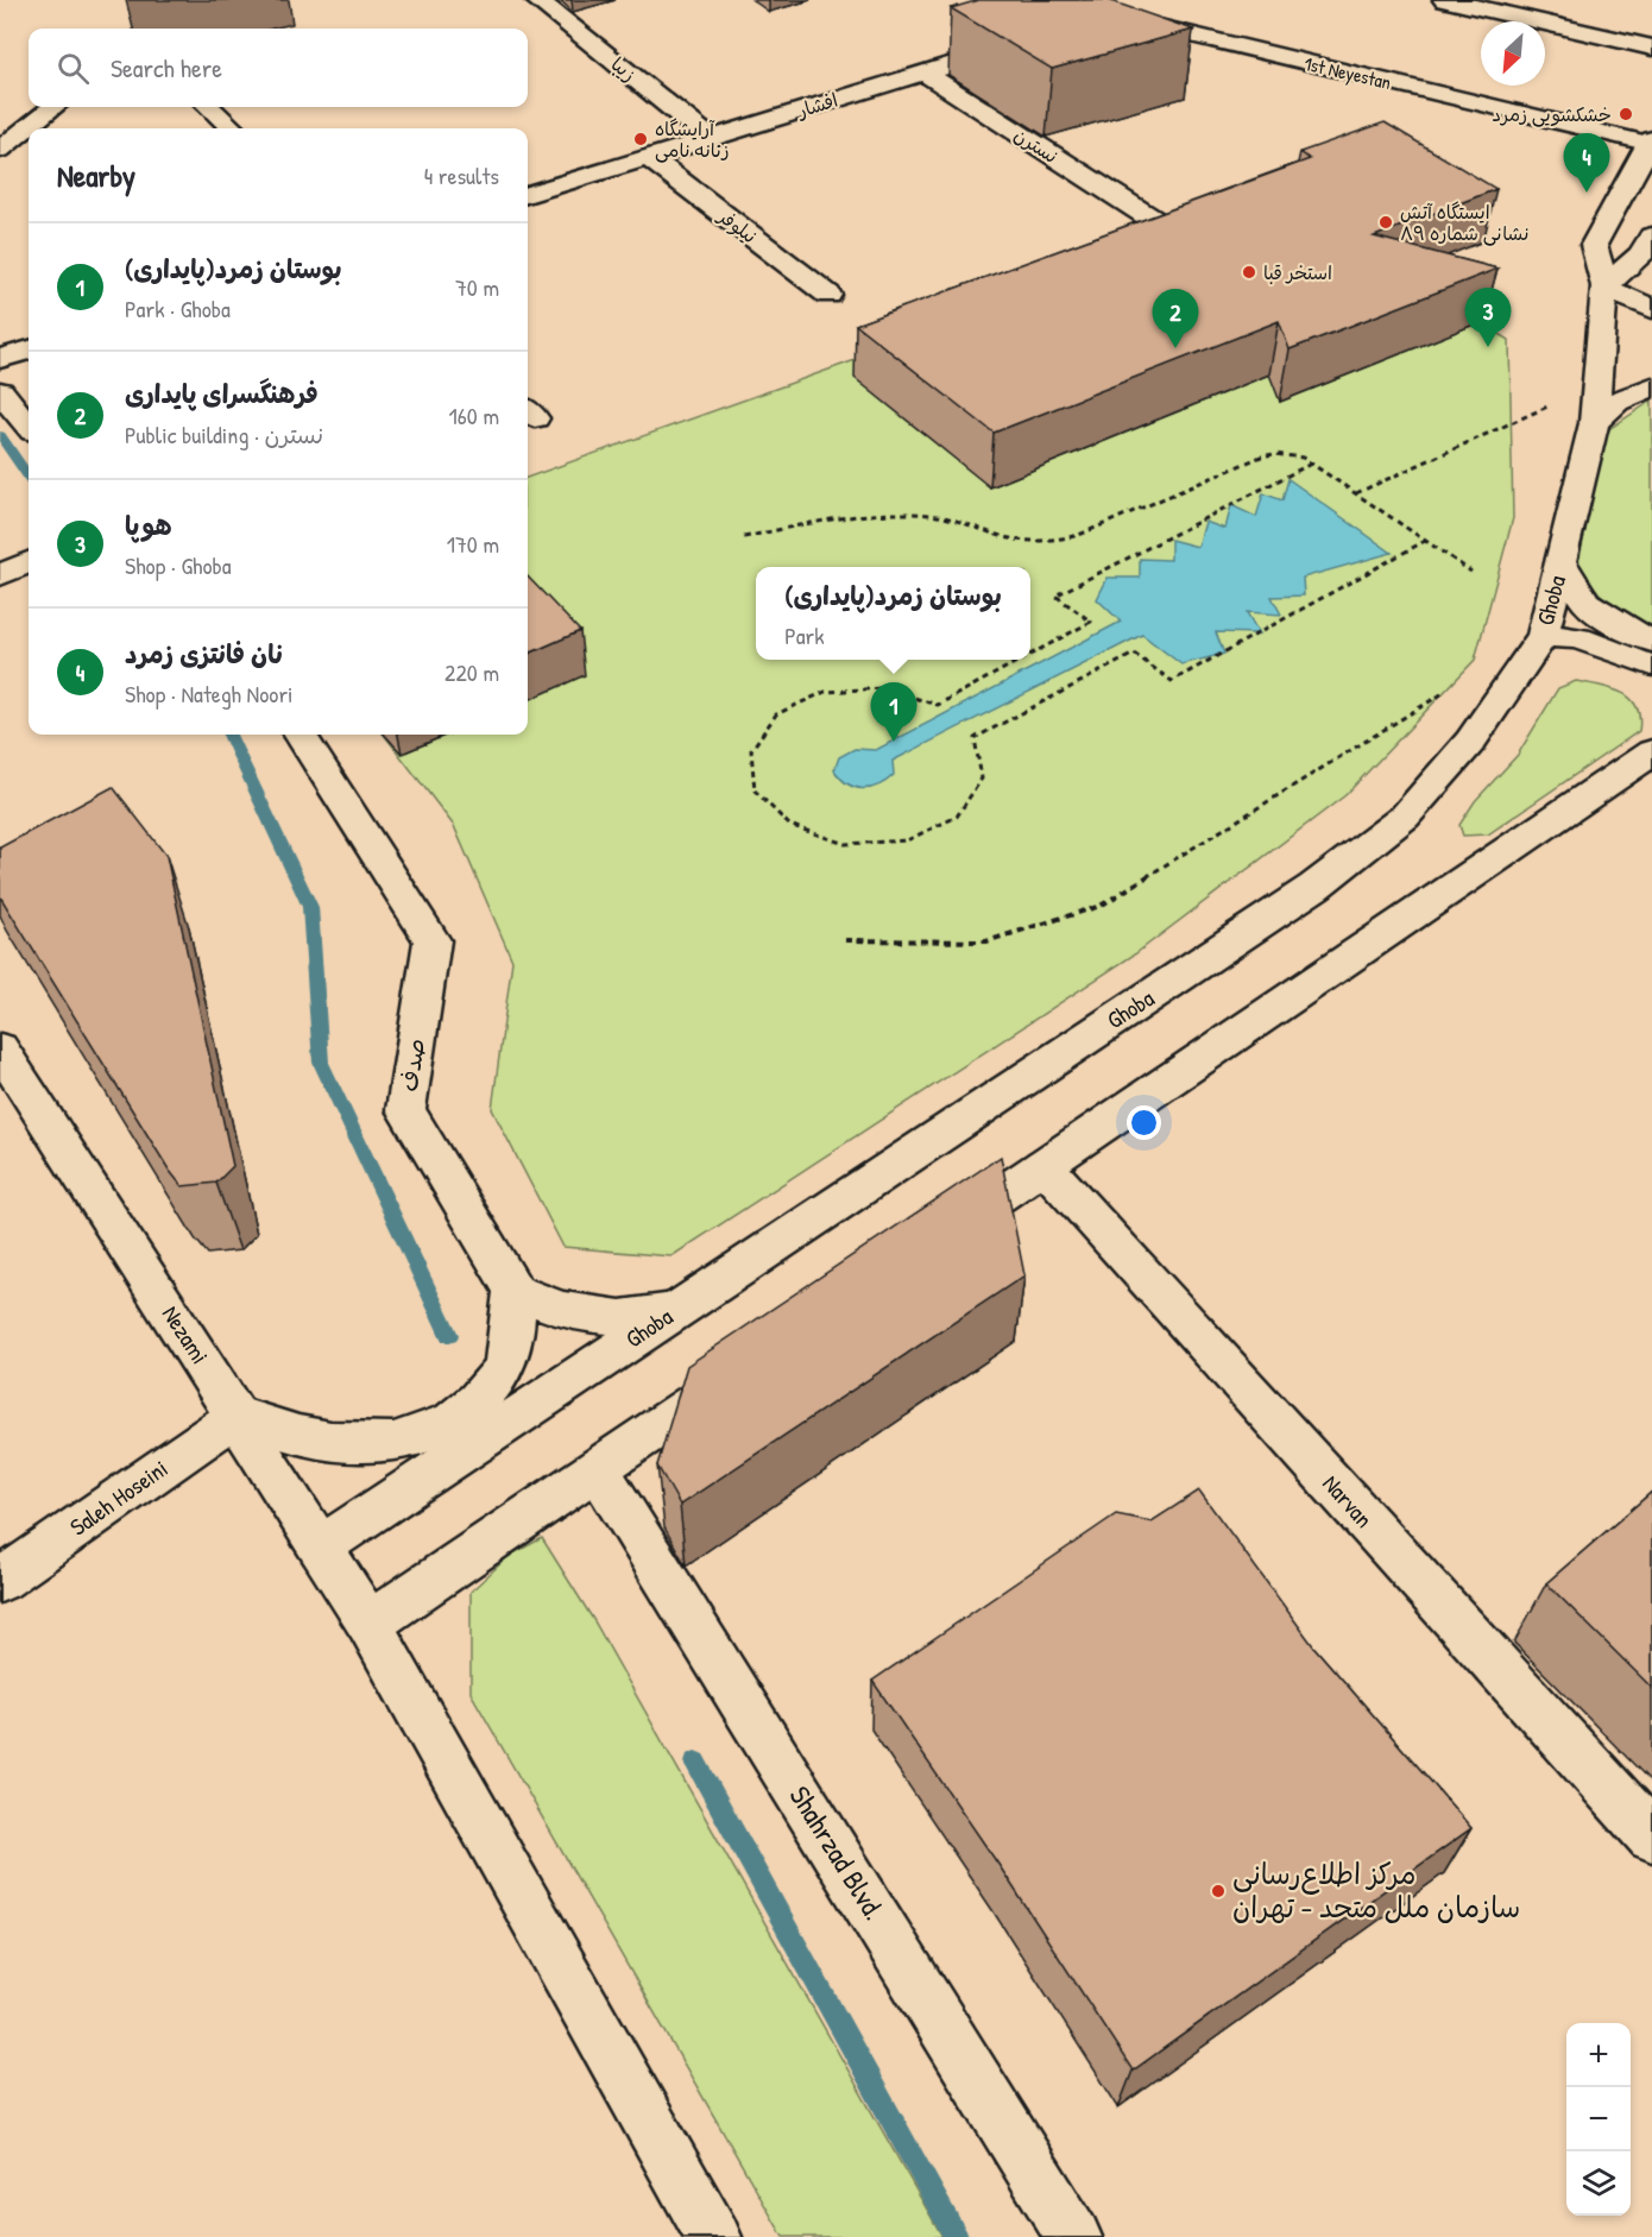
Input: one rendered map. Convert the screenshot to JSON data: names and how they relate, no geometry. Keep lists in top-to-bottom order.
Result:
{
  "streets": {
    "street": [
      "زیبا",
      "1st Neyestan",
      "افشار",
      "نسترن",
      "نیلوفر",
      "Ghoba",
      "صدف",
      "Nezami",
      "Saleh Hoseini",
      "Narvan",
      "Shahrzad Blvd."
    ]
  },
  "crossings": [
    ["زیبا", "افشار"],
    ["1st Neyestan", "Ghoba"],
    ["افشار", "نسترن"],
    ["افشار", "نیلوفر"],
    ["Ghoba", "Nezami"],
    ["Nezami", "Saleh Hoseini"]
  ],
  "places": [
    "خشکشویی زمرد",
    "آرایشگاه زنانه نامی",
    "ایستگاه آتش نشانی شماره ۸۹",
    "استخر قبا",
    "مرکز اطلاع‌رسانی سازمان ملل متحد - تهران"
  ],
  "north": "bottom left",
  "page": {
    "search": "Search here",
    "heading": ["Nearby", "4 results"],
    "pins": [
      "4",
      "3",
      "2",
      "1"
    ],
    "list": [
      {
        "mark": "1",
        "name": "بوستان زمرد(پایداری)",
        "note": "Park · Ghoba",
        "value": "70 m"
      },
      {
        "mark": "2",
        "name": "فرهنگسرای پایداری",
        "note": "Public building · نسترن",
        "value": "160 m"
      },
      {
        "mark": "3",
        "name": "هوپا",
        "note": "Shop · Ghoba",
        "value": "170 m"
      },
      {
        "mark": "4",
        "name": "نان فانتزی زمرد",
        "note": "Shop · Nategh Noori",
        "value": "220 m"
      }
    ],
    "popup": ["بوستان زمرد(پایداری)", "Park"],
    "map_buttons": ["+", "−"]
  }
}
